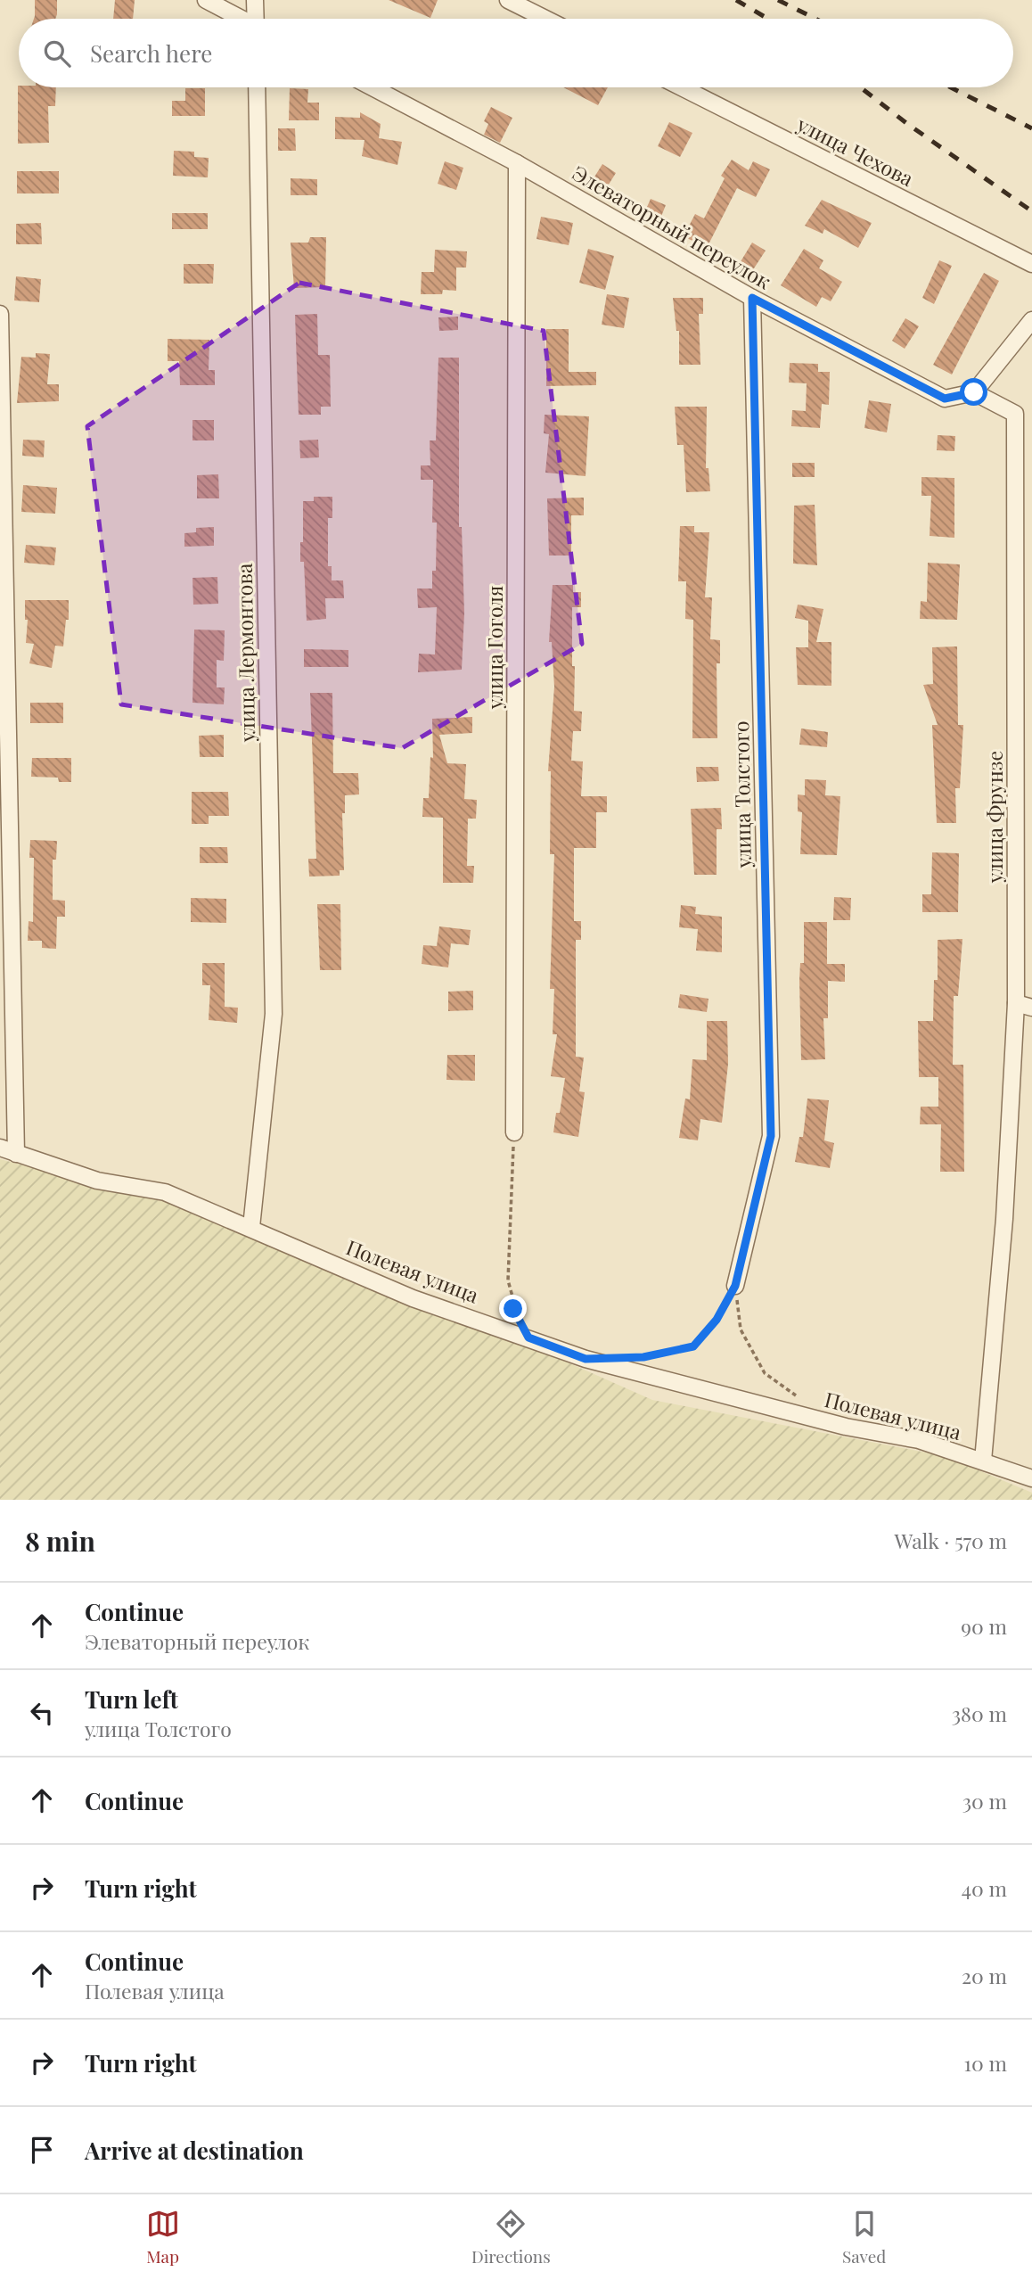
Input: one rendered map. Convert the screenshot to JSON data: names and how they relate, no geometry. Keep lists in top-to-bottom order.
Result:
{
  "streets": {
    "street": [
      "улица Чехова",
      "Элеваторный переулок",
      "улица Гоголя",
      "улица Лермонтова",
      "улица Толстого",
      "улица Фрунзе",
      "Полевая улица"
    ]
  },
  "crossings": [
    ["Элеваторный переулок", "улица Гоголя"],
    ["Элеваторный переулок", "улица Толстого"],
    ["Элеваторный переулок", "улица Фрунзе"],
    ["улица Лермонтова", "Полевая улица"],
    ["улица Фрунзе", "Полевая улица"]
  ],
  "page": {
    "search": "Search here",
    "heading": ["8 min", "Walk · 570 m"],
    "list": [
      ["Continue", "Элеваторный переулок", "90 m"],
      ["Turn left", "улица Толстого", "380 m"],
      ["Continue", "30 m"],
      ["Turn right", "40 m"],
      ["Continue", "Полевая улица", "20 m"],
      ["Turn right", "10 m"],
      "Arrive at destination"
    ],
    "nav": ["Map", "Directions", "Saved"]
  }
}
